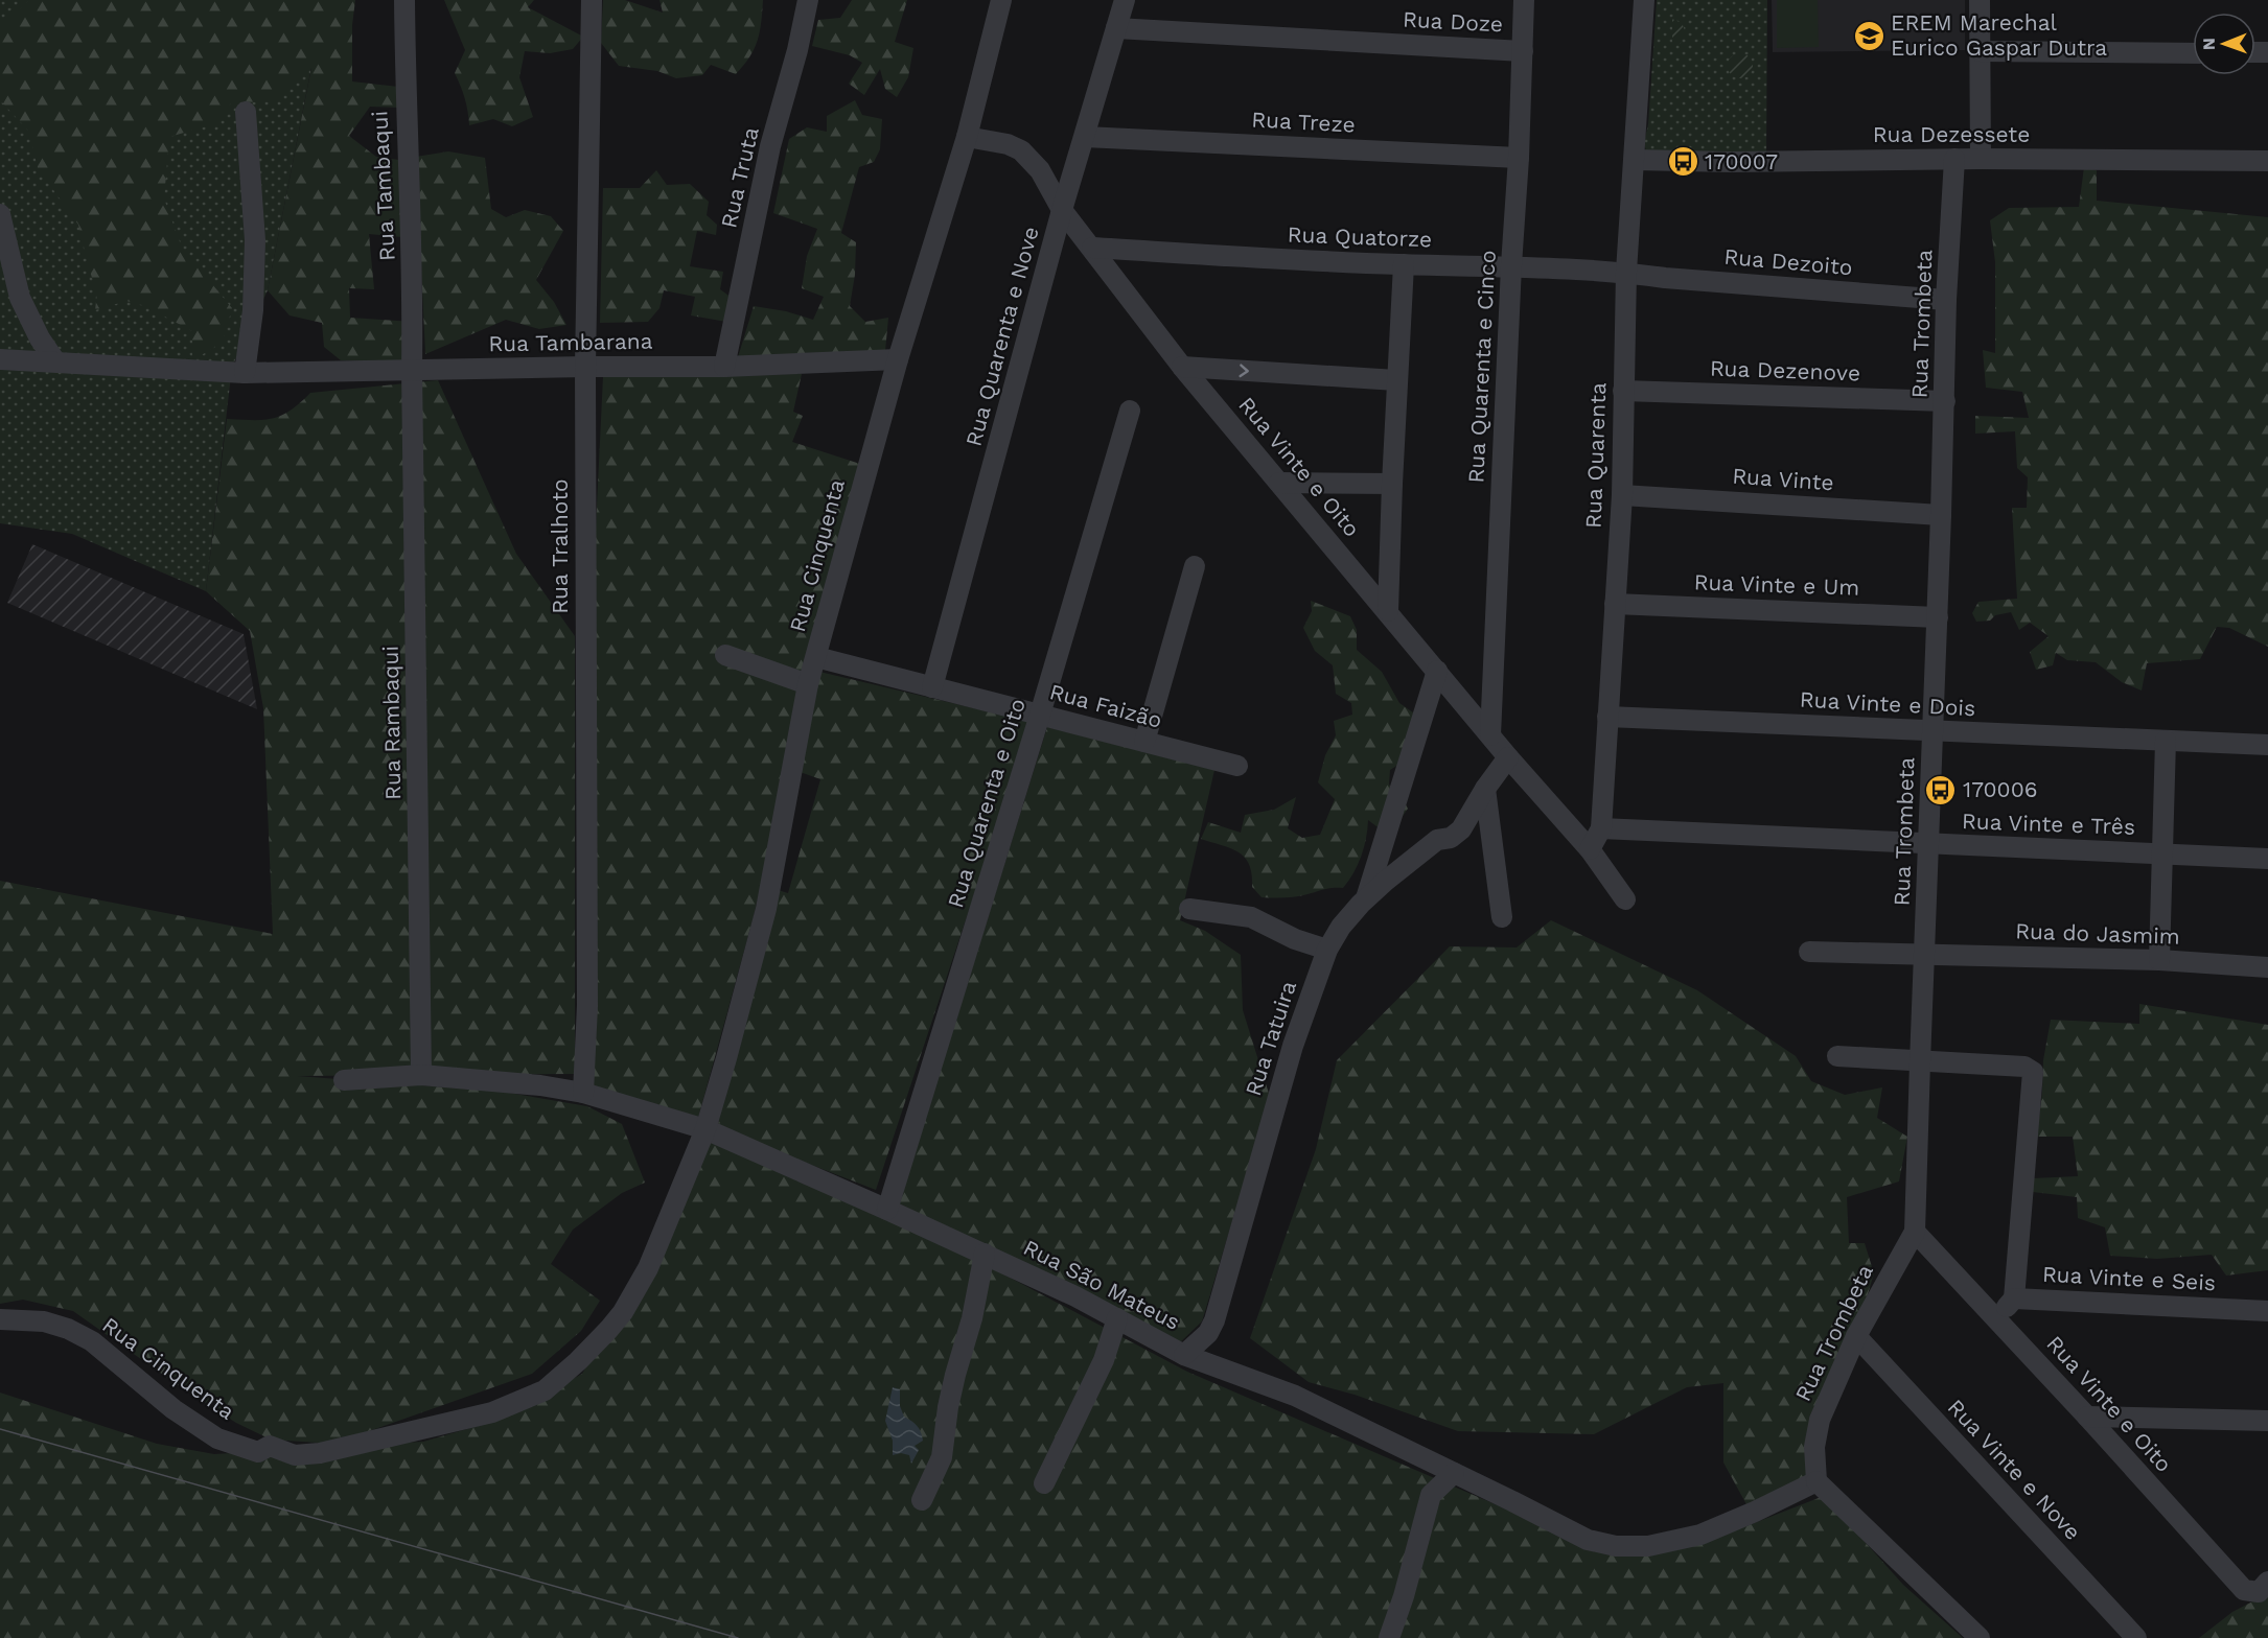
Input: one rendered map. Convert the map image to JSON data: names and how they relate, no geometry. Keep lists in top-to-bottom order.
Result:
{
  "streets": {
    "street": [
      "Rua Doze",
      "Rua Treze",
      "Rua Dezessete",
      "Rua Truta",
      "Rua Tambaqui",
      "Rua Quatorze",
      "Rua Dezoito",
      "Rua Trombeta",
      "Rua Quarenta e Nove",
      "Rua Tambarana",
      "Rua Quarenta e Cinco",
      "Rua Dezenove",
      "Rua Quarenta",
      "Rua Vinte e Oito",
      "Rua Vinte",
      "Rua Tralhoto",
      "Rua Cinquenta",
      "Rua Vinte e Um",
      "Rua Vinte e Dois",
      "Rua Faizão",
      "Rua Rambaqui",
      "Rua Quarenta e Oito",
      "Rua Vinte e Três",
      "Rua do Jasmim",
      "Rua Tatuira",
      "Rua Vinte e Seis",
      "Rua São Mateus",
      "Rua Vinte e Nove"
    ]
  },
  "crossings": [
    ["Rua Doze", "Rua Quarenta e Nove"],
    ["Rua Doze", "Rua Quarenta e Cinco"],
    ["Rua Treze", "Rua Quarenta e Nove"],
    ["Rua Treze", "Rua Quarenta e Cinco"],
    ["Rua Dezessete", "Rua Trombeta"],
    ["Rua Dezessete", "Rua Quarenta"],
    ["Rua Truta", "Rua Tambarana"],
    ["Rua Tambaqui", "Rua Tambarana"],
    ["Rua Tambaqui", "Rua Rambaqui"],
    ["Rua Quatorze", "Rua Dezoito"],
    ["Rua Quatorze", "Rua Quarenta e Cinco"],
    ["Rua Quatorze", "Rua Quarenta"],
    ["Rua Quatorze", "Rua Vinte e Oito"],
    ["Rua Dezoito", "Rua Trombeta"],
    ["Rua Dezoito", "Rua Quarenta"],
    ["Rua Trombeta", "Rua Dezenove"],
    ["Rua Trombeta", "Rua Vinte e Oito"],
    ["Rua Trombeta", "Rua Vinte"],
    ["Rua Trombeta", "Rua Vinte e Um"],
    ["Rua Trombeta", "Rua Vinte e Dois"],
    ["Rua Trombeta", "Rua Vinte e Três"],
    ["Rua Trombeta", "Rua do Jasmim"],
    ["Rua Trombeta", "Rua São Mateus"],
    ["Rua Trombeta", "Rua Vinte e Nove"],
    ["Rua Quarenta e Nove", "Rua Vinte e Oito"],
    ["Rua Quarenta e Nove", "Rua Faizão"],
    ["Rua Tambarana", "Rua Tralhoto"],
    ["Rua Tambarana", "Rua Cinquenta"],
    ["Rua Tambarana", "Rua Rambaqui"],
    ["Rua Quarenta e Cinco", "Rua Vinte e Oito"],
    ["Rua Dezenove", "Rua Quarenta"],
    ["Rua Quarenta", "Rua Vinte e Oito"],
    ["Rua Quarenta", "Rua Vinte"],
    ["Rua Quarenta", "Rua Vinte e Um"],
    ["Rua Quarenta", "Rua Vinte e Dois"],
    ["Rua Quarenta", "Rua Vinte e Três"],
    ["Rua Vinte e Oito", "Rua Cinquenta"],
    ["Rua Vinte e Oito", "Rua Tatuira"],
    ["Rua Vinte e Oito", "Rua Vinte e Seis"],
    ["Rua Tralhoto", "Rua São Mateus"],
    ["Rua Cinquenta", "Rua Faizão"],
    ["Rua Cinquenta", "Rua São Mateus"],
    ["Rua Faizão", "Rua Quarenta e Oito"],
    ["Rua Rambaqui", "Rua São Mateus"],
    ["Rua Quarenta e Oito", "Rua São Mateus"],
    ["Rua Tatuira", "Rua São Mateus"]
  ],
  "places": {
    "school or university": ["EREM Marechal Eurico Gaspar Dutra"],
    "bus stop": ["170007", "170006"]
  },
  "north": "left"
}
